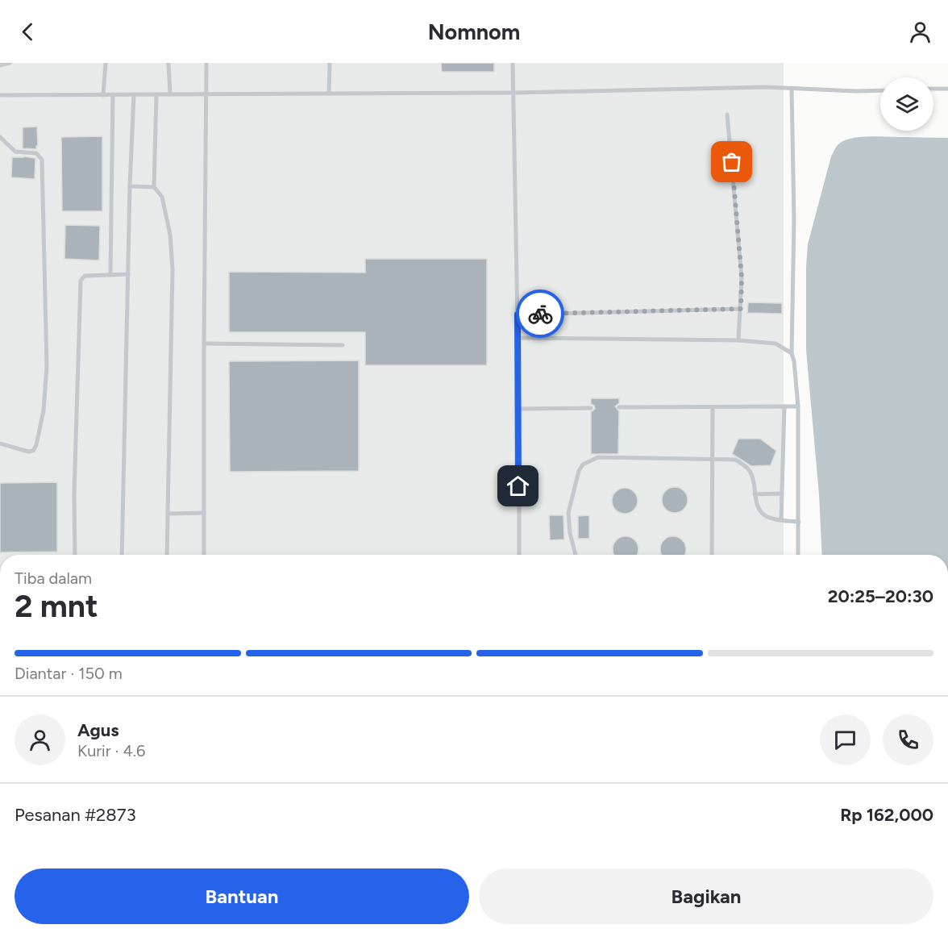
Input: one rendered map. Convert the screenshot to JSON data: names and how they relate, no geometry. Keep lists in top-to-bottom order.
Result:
{
  "page": {
    "header": "Nomnom",
    "heading": ["2 mnt", "Tiba dalam", "20:25–20:30"],
    "panel": [
      "Agus",
      "Kurir · 4.6",
      "Pesanan #2873",
      "Rp 162,000"
    ],
    "bar": "Diantar · 150 m",
    "buttons": ["Bantuan", "Bagikan"]
  }
}
